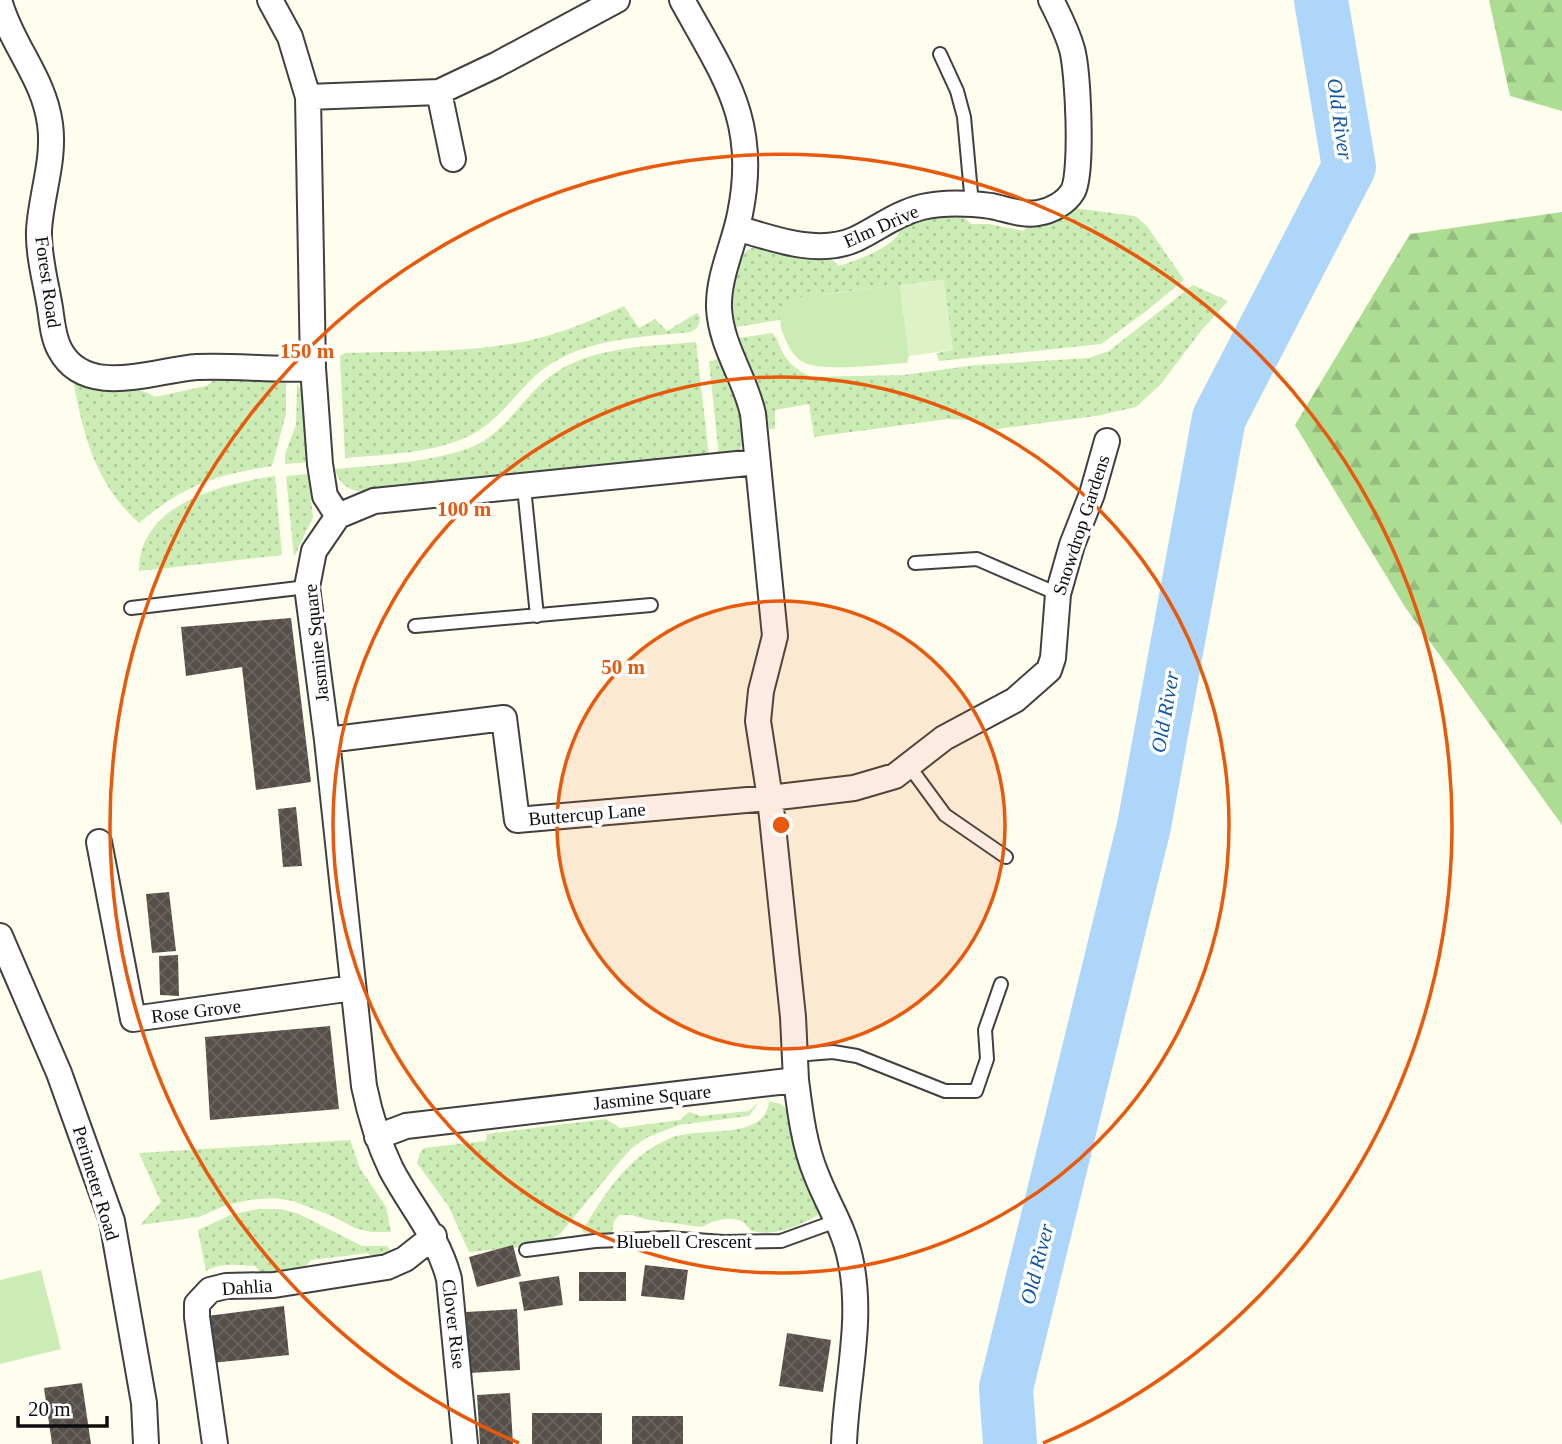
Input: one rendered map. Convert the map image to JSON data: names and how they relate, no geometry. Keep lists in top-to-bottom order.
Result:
{
  "streets": {
    "street": [
      "Elm Drive",
      "Forest Road",
      "Snowdrop Gardens",
      "Jasmine Square",
      "Buttercup Lane",
      "Rose Grove",
      "Perimeter Road",
      "Dahlia",
      "Clover Rise"
    ],
    "lane": ["Bluebell Crescent"]
  },
  "crossings": [
    ["Snowdrop Gardens", "Buttercup Lane"],
    ["Jasmine Square", "Buttercup Lane"],
    ["Jasmine Square", "Rose Grove"],
    ["Jasmine Square", "Clover Rise"],
    ["Dahlia", "Clover Rise"]
  ],
  "water": ["Old River"],
  "scale_bar": "20 m",
  "rings": ["150 m", "100 m", "50 m"]
}
